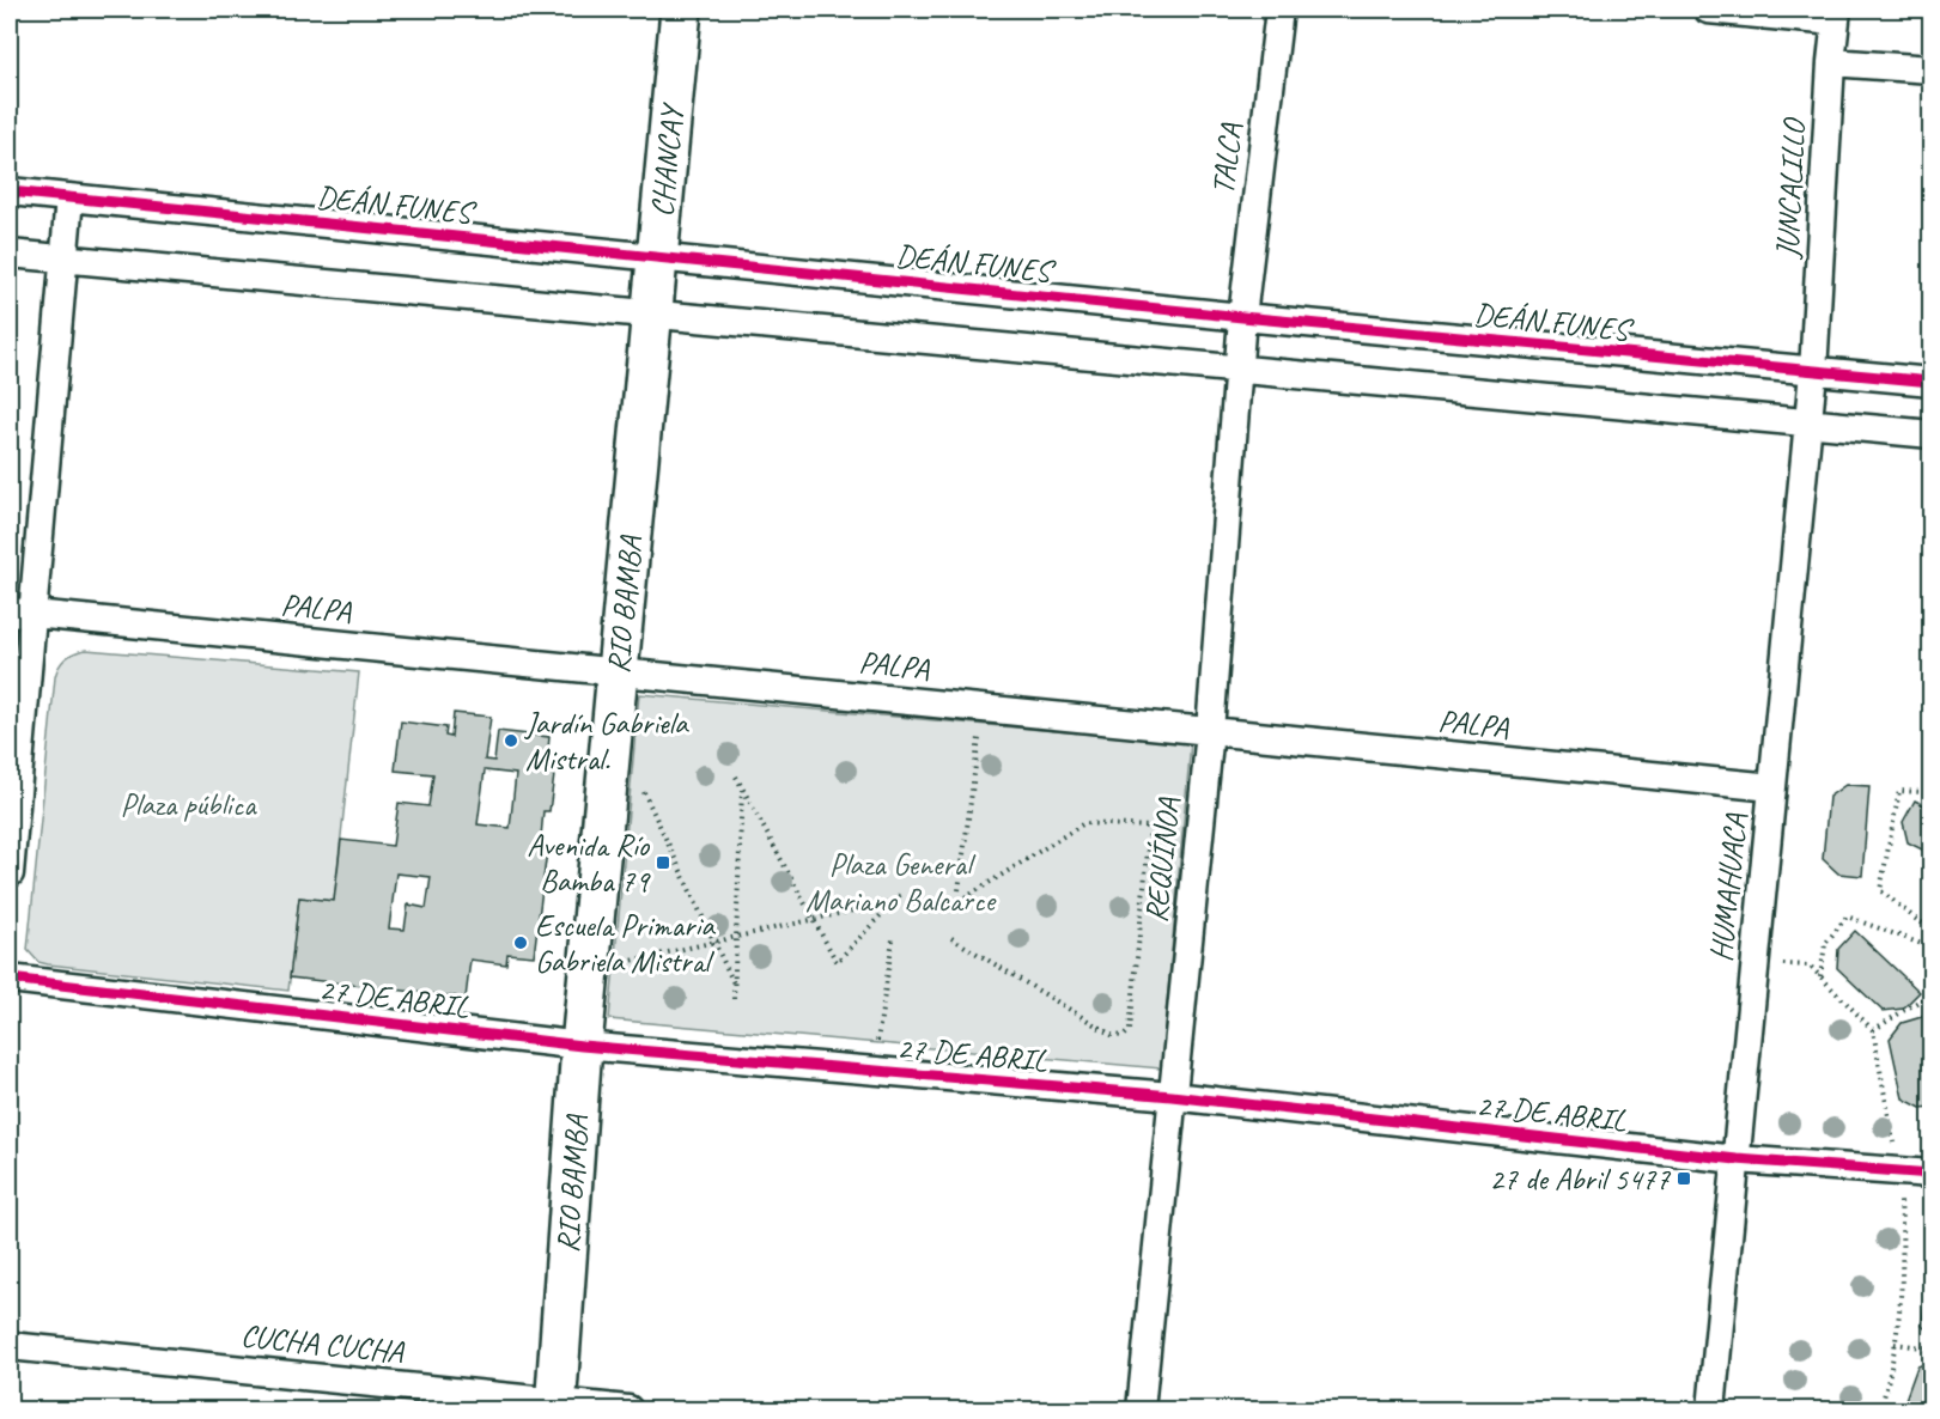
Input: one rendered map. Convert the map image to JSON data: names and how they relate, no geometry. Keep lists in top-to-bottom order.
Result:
{
  "streets": {
    "main road": ["CHANCAY", "RIO BAMBA"],
    "street": [
      "TALCA",
      "JUNCALILLO",
      "DEÁN FUNES",
      "PALPA",
      "REQUÍNOA",
      "HUMAHUACA",
      "27 DE ABRIL",
      "CUCHA CUCHA"
    ]
  },
  "crossings": [
    ["TALCA", "DEÁN FUNES"],
    ["TALCA", "REQUÍNOA"],
    ["CHANCAY", "DEÁN FUNES"],
    ["CHANCAY", "RIO BAMBA"],
    ["JUNCALILLO", "DEÁN FUNES"],
    ["JUNCALILLO", "HUMAHUACA"],
    ["DEÁN FUNES", "REQUÍNOA"],
    ["DEÁN FUNES", "HUMAHUACA"],
    ["RIO BAMBA", "PALPA"],
    ["RIO BAMBA", "27 DE ABRIL"],
    ["RIO BAMBA", "CUCHA CUCHA"],
    ["PALPA", "REQUÍNOA"],
    ["PALPA", "HUMAHUACA"],
    ["REQUÍNOA", "27 DE ABRIL"],
    ["HUMAHUACA", "27 DE ABRIL"]
  ],
  "parks": ["Plaza pública", "Plaza General Mariano Balcarce"],
  "places": {
    "other": ["Jardín Gabriela Mistral.", "Escuela Primaria Gabriela Mistral"],
    "transit": ["Avenida Río Bamba 79", "27 de Abril 5477"]
  }
}
